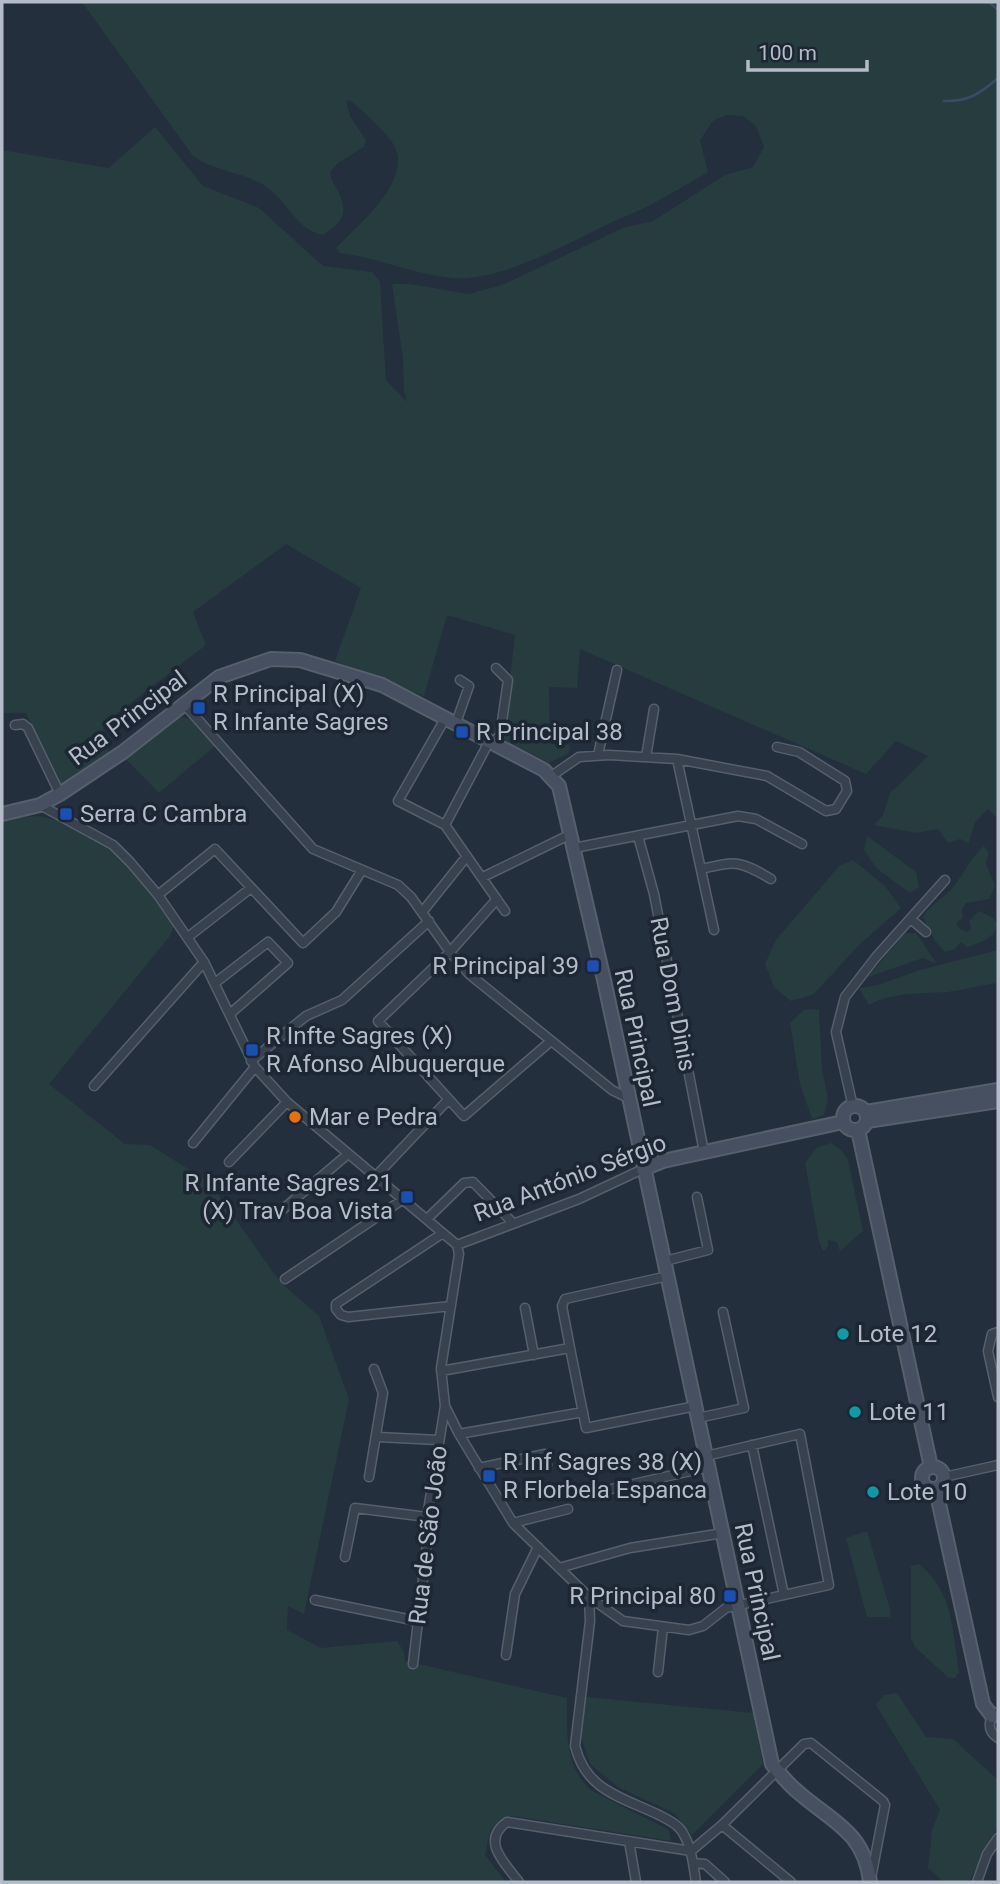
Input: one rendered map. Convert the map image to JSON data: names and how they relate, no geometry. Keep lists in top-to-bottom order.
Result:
{
  "streets": {
    "street": [
      "Rua Principal",
      "Rua Dom Dinis",
      "Rua António Sérgio",
      "Rua de São João"
    ]
  },
  "crossings": [
    ["Rua Principal", "Rua António Sérgio"],
    ["Rua Dom Dinis", "Rua António Sérgio"]
  ],
  "places": {
    "transit": [
      "R Principal (X) R Infante Sagres",
      "R Principal 38",
      "Serra C Cambra",
      "R Principal 39",
      "R Infte Sagres (X) R Afonso Albuquerque",
      "R Infante Sagres 21 (X) Trav Boa Vista",
      "R Inf Sagres 38 (X) R Florbela Espanca",
      "R Principal 80"
    ],
    "other": [
      "Mar e Pedra",
      "Lote 12",
      "Lote 11",
      "Lote 10"
    ]
  },
  "scale_bar": "100 m"
}
